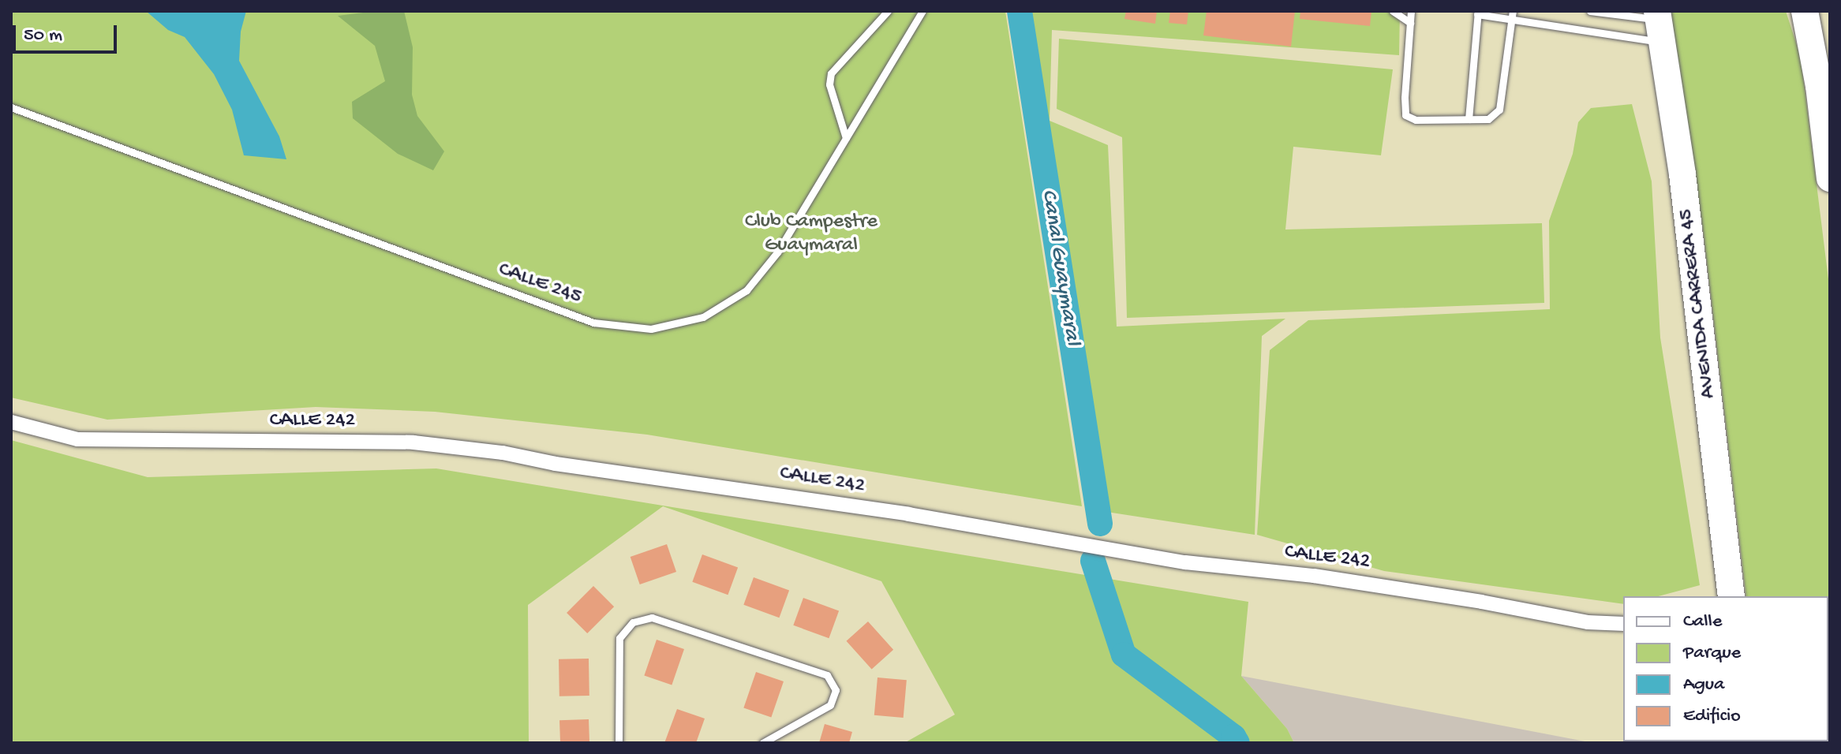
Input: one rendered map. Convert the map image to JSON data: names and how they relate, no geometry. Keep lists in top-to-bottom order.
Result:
{
  "streets": {
    "highway": ["AVENIDA CARRERA 45"],
    "street": ["CALLE 242"],
    "lane": ["CALLE 245"]
  },
  "water": ["Canal Guaymaral"],
  "parks": ["Club Campestre Guaymaral"],
  "legend": [
    "Calle",
    "Parque",
    "Agua",
    "Edificio"
  ],
  "scale_bar": "50 m"
}
